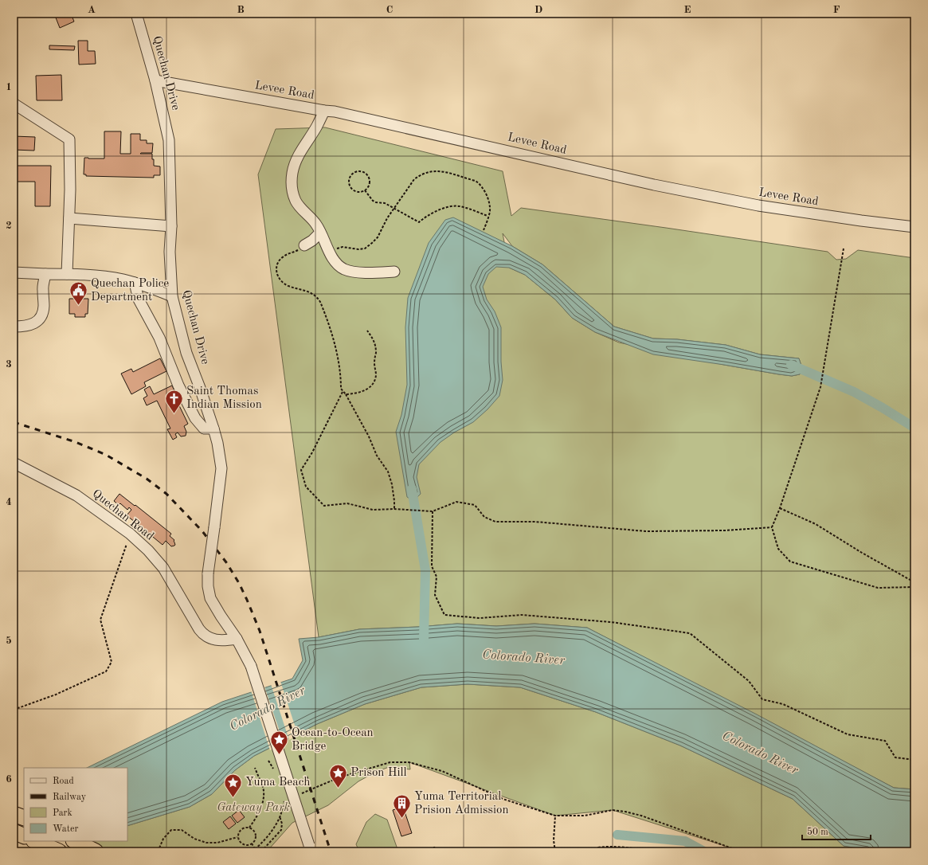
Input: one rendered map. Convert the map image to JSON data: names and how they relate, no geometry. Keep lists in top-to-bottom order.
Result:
{
  "streets": {
    "street": ["Quechan Drive", "Levee Road", "Quechan Road"]
  },
  "crossings": [
    ["Quechan Drive", "Levee Road"],
    ["Quechan Drive", "Quechan Road"]
  ],
  "water": ["Colorado River"],
  "parks": ["Gateway Park"],
  "places": {
    "public building": ["Quechan Police Department"],
    "church": ["Saint Thomas Indian Mission"],
    "place": ["Ocean-to-Ocean Bridge", "Prison Hill", "Yuma Beach"],
    "building": ["Yuma Territorial Prision Admission"]
  },
  "legend": [
    "Road",
    "Railway",
    "Park",
    "Water"
  ],
  "scale_bar": "50 m",
  "grid": {
    "columns": [
      "A",
      "B",
      "C",
      "D",
      "E",
      "F"
    ],
    "rows": [
      "1",
      "2",
      "3",
      "4",
      "5",
      "6"
    ]
  }
}
